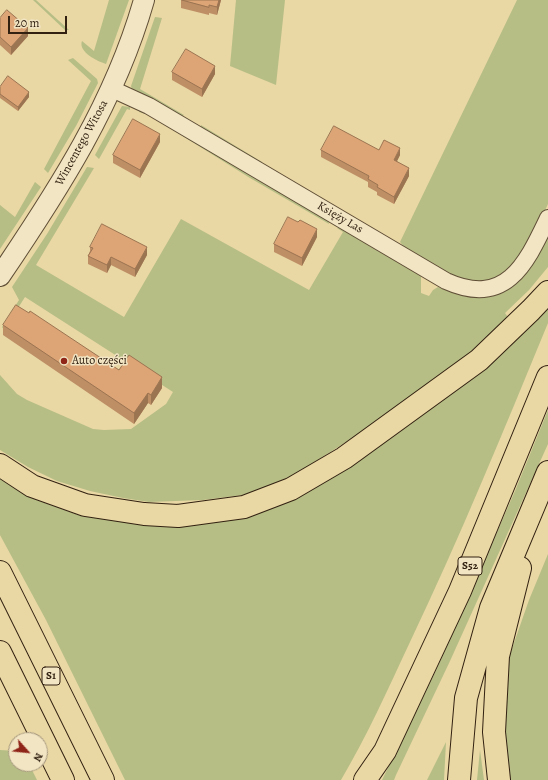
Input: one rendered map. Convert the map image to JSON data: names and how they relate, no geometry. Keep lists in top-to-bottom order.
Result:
{
  "streets": {
    "highway": ["S52", "S1"],
    "street": ["Wincentego Witosa", "Księży Las"]
  },
  "crossings": [
    ["Wincentego Witosa", "Księży Las"]
  ],
  "places": ["Auto części"],
  "scale_bar": "20 m",
  "north": "bottom right"
}
